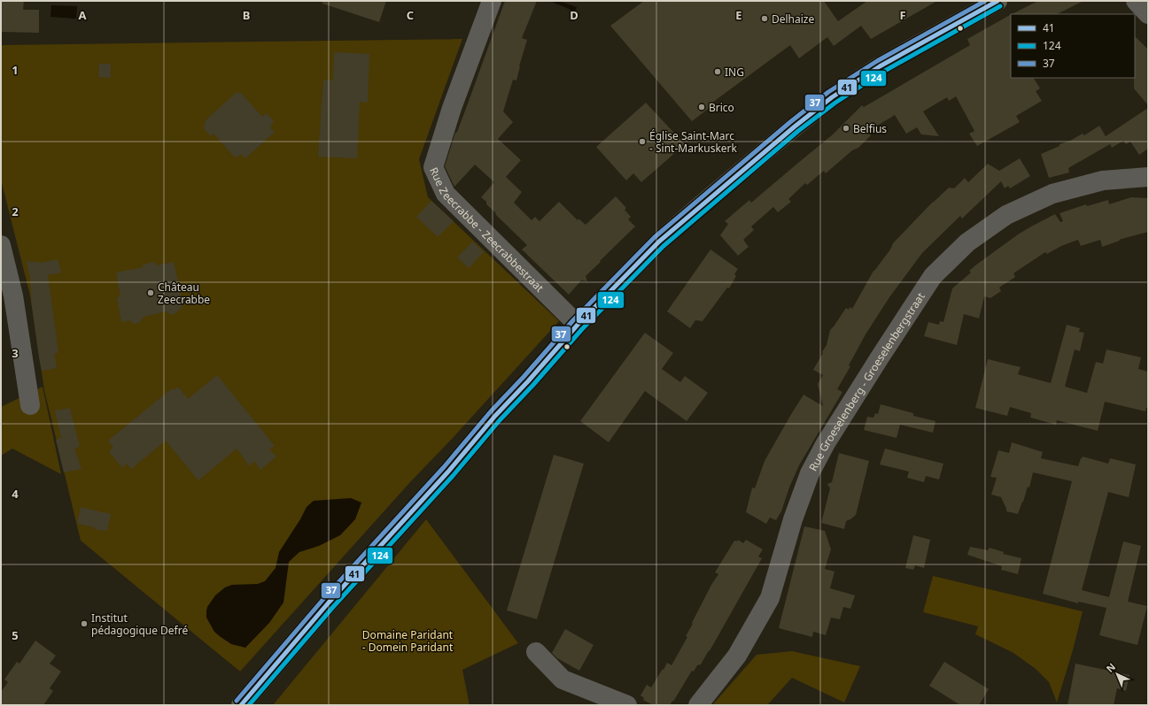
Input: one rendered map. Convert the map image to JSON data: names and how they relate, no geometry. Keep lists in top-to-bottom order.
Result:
{
  "streets": {
    "street": ["Rue Zeecrabbe - Zeecrabbestraat", "Rue Groeselenberg - Groeselenbergstraat"]
  },
  "parks": ["Domaine Paridant - Domein Paridant"],
  "places": [
    "Delhaize",
    "ING",
    "Brico",
    "Belfius",
    "Église Saint-Marc - Sint-Markuskerk",
    "Château Zeecrabbe",
    "Institut pédagogique Defré"
  ],
  "lines": ["transit line 41", "transit line 37", "transit line 124"],
  "legend": ["41", "124", "37"],
  "north": "top left",
  "grid": {
    "columns": [
      "A",
      "B",
      "C",
      "D",
      "E",
      "F"
    ],
    "rows": [
      "1",
      "2",
      "3",
      "4",
      "5"
    ]
  }
}
